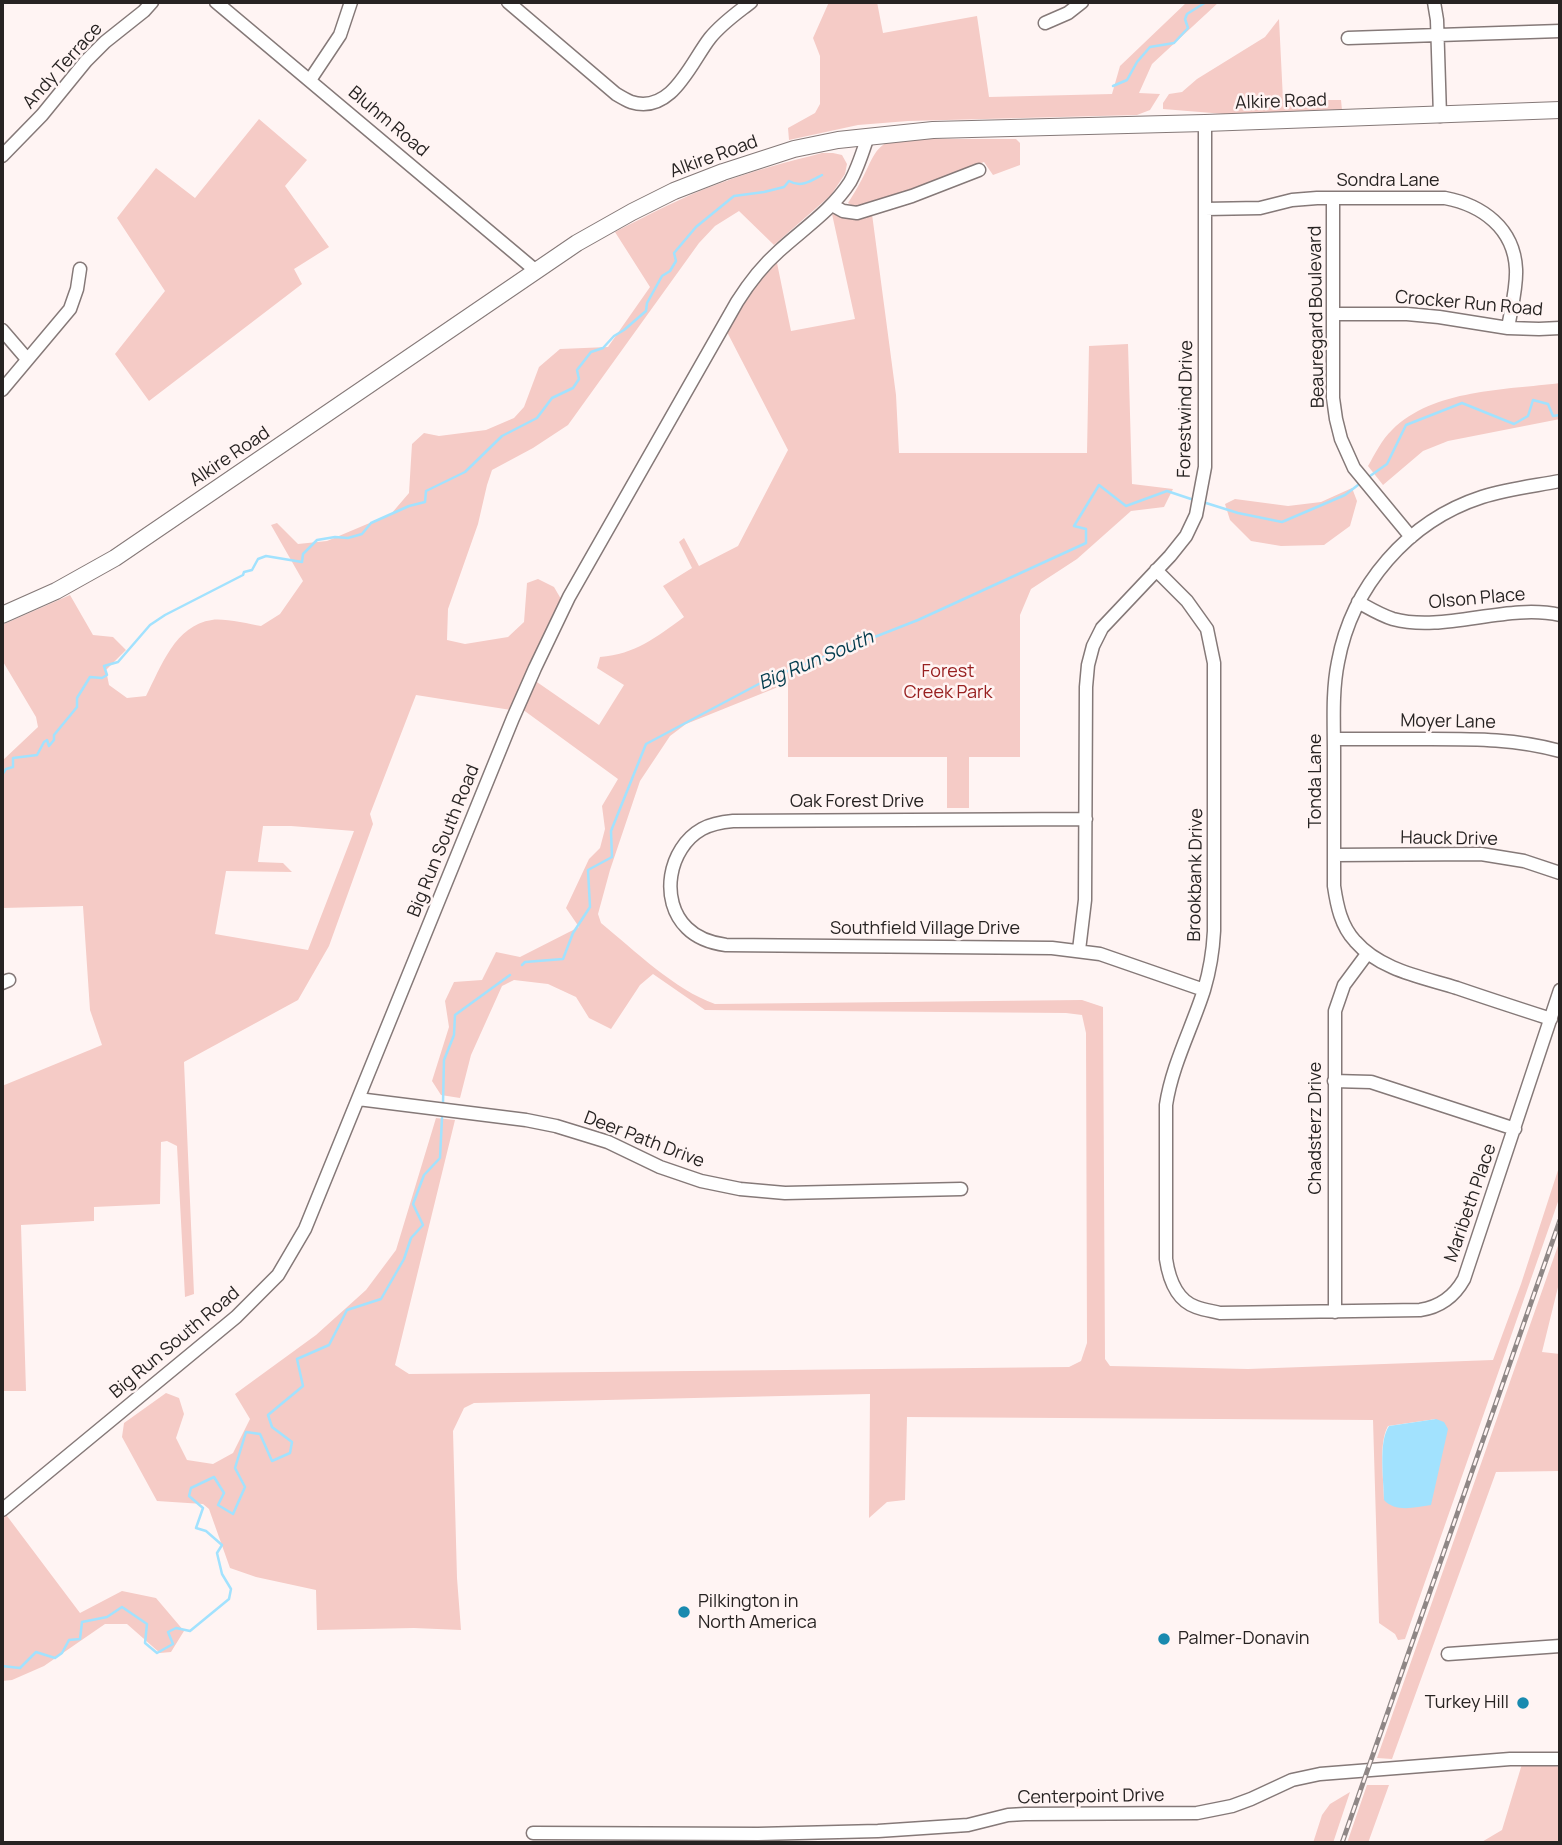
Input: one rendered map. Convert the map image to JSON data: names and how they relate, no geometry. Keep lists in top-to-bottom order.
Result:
{
  "streets": {
    "main road": ["Alkire Road"],
    "street": [
      "Andy Terrace",
      "Bluhm Road",
      "Sondra Lane",
      "Crocker Run Road",
      "Beauregard Boulevard",
      "Forestwind Drive",
      "Olson Place",
      "Moyer Lane",
      "Tonda Lane",
      "Oak Forest Drive",
      "Hauck Drive",
      "Big Run South Road",
      "Brookbank Drive",
      "Southfield Village Drive",
      "Chadsterz Drive",
      "Deer Path Drive",
      "Maribeth Place",
      "Centerpoint Drive"
    ]
  },
  "crossings": [
    ["Alkire Road", "Bluhm Road"],
    ["Alkire Road", "Forestwind Drive"],
    ["Alkire Road", "Big Run South Road"],
    ["Sondra Lane", "Crocker Run Road"],
    ["Sondra Lane", "Beauregard Boulevard"],
    ["Sondra Lane", "Forestwind Drive"],
    ["Crocker Run Road", "Beauregard Boulevard"],
    ["Beauregard Boulevard", "Tonda Lane"],
    ["Forestwind Drive", "Oak Forest Drive"],
    ["Forestwind Drive", "Brookbank Drive"],
    ["Forestwind Drive", "Southfield Village Drive"],
    ["Olson Place", "Tonda Lane"],
    ["Moyer Lane", "Tonda Lane"],
    ["Tonda Lane", "Hauck Drive"],
    ["Tonda Lane", "Chadsterz Drive"],
    ["Oak Forest Drive", "Southfield Village Drive"],
    ["Big Run South Road", "Deer Path Drive"],
    ["Brookbank Drive", "Southfield Village Drive"],
    ["Brookbank Drive", "Maribeth Place"],
    ["Chadsterz Drive", "Maribeth Place"]
  ],
  "water": ["Big Run South"],
  "parks": ["Forest Creek Park"],
  "places": ["Pilkington in North America", "Palmer-Donavin", "Turkey Hill"]
}
